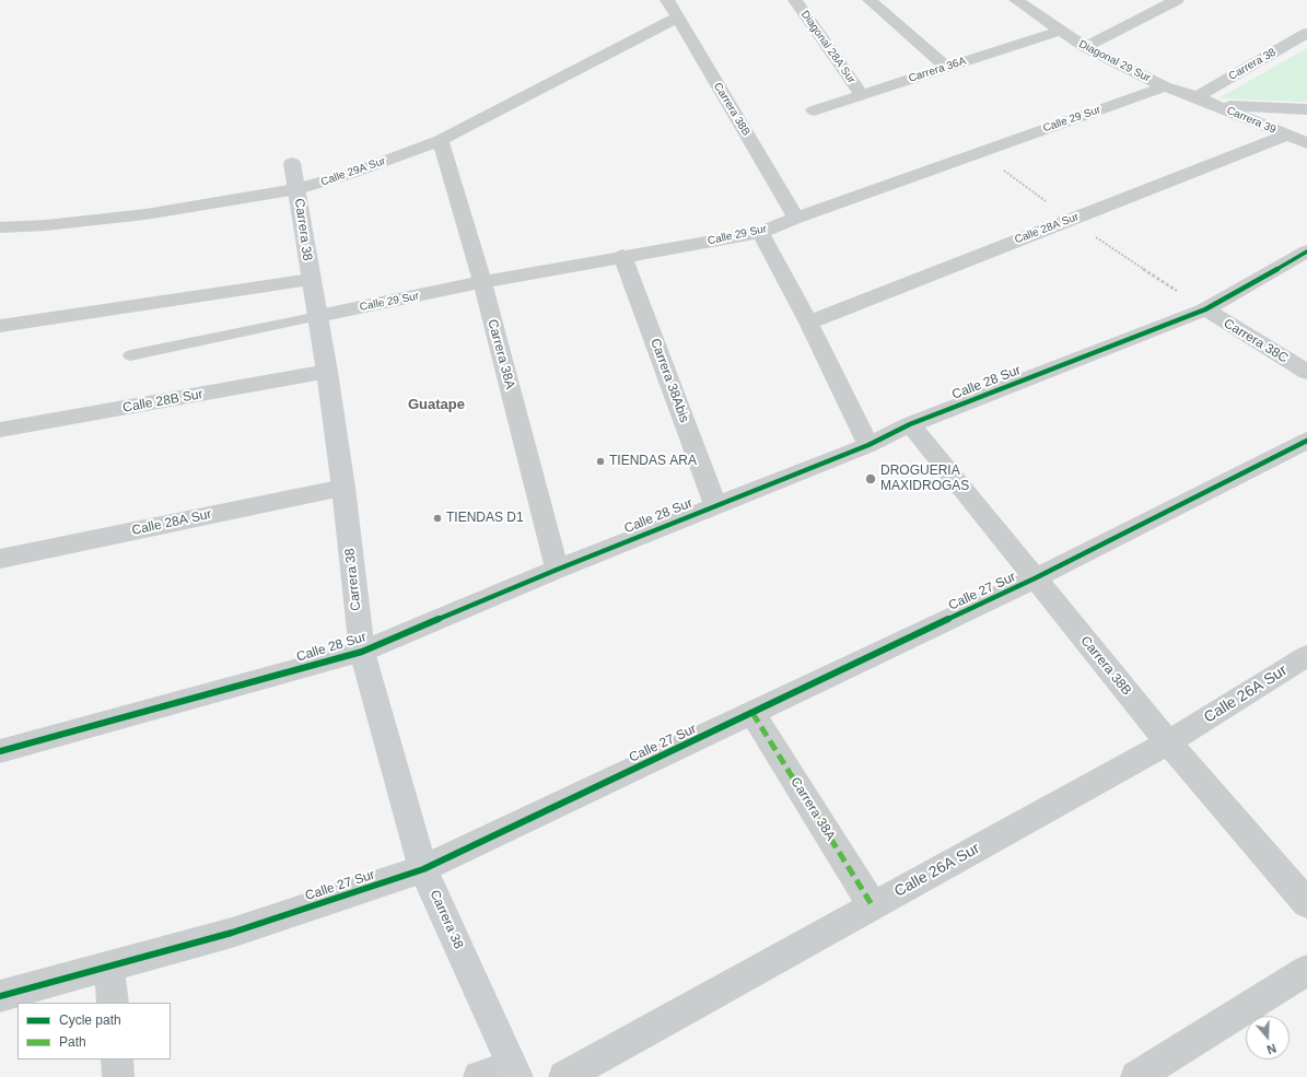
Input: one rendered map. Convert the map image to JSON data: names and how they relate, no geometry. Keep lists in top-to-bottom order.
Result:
{
  "streets": {
    "street": [
      "Diagonal 28A Sur",
      "Diagonal 29 Sur",
      "Carrera 38",
      "Carrera 36A",
      "Carrera 38B",
      "Calle 29 Sur",
      "Carrera 39",
      "Calle 29A Sur",
      "Calle 28A Sur",
      "Carrera 38C",
      "Carrera 38A",
      "Carrera 38Abis",
      "Calle 28 Sur",
      "Calle 28B Sur",
      "Calle 27 Sur",
      "Calle 26A Sur"
    ]
  },
  "crossings": [
    ["Diagonal 28A Sur", "Carrera 36A"],
    ["Diagonal 29 Sur", "Carrera 38"],
    ["Diagonal 29 Sur", "Carrera 36A"],
    ["Diagonal 29 Sur", "Calle 29 Sur"],
    ["Diagonal 29 Sur", "Carrera 39"],
    ["Carrera 38", "Calle 29 Sur"],
    ["Carrera 38", "Carrera 39"],
    ["Carrera 38", "Calle 29A Sur"],
    ["Carrera 38", "Calle 28A Sur"],
    ["Carrera 38", "Calle 28 Sur"],
    ["Carrera 38", "Calle 28B Sur"],
    ["Carrera 38", "Calle 27 Sur"],
    ["Carrera 38B", "Calle 29 Sur"],
    ["Carrera 38B", "Calle 29A Sur"],
    ["Carrera 38B", "Calle 28 Sur"],
    ["Carrera 38B", "Calle 27 Sur"],
    ["Carrera 38B", "Calle 26A Sur"],
    ["Calle 29 Sur", "Carrera 38A"],
    ["Calle 29 Sur", "Carrera 38Abis"],
    ["Carrera 39", "Calle 28A Sur"],
    ["Calle 29A Sur", "Carrera 38A"],
    ["Carrera 38C", "Calle 28 Sur"],
    ["Carrera 38A", "Calle 28 Sur"],
    ["Carrera 38A", "Calle 27 Sur"],
    ["Carrera 38A", "Calle 26A Sur"],
    ["Carrera 38Abis", "Calle 28 Sur"]
  ],
  "districts": ["Guatape"],
  "places": ["TIENDAS ARA", "DROGUERIA MAXIDROGAS", "TIENDAS D1"],
  "legend": ["Cycle path", "Path"],
  "north": "bottom"
}
